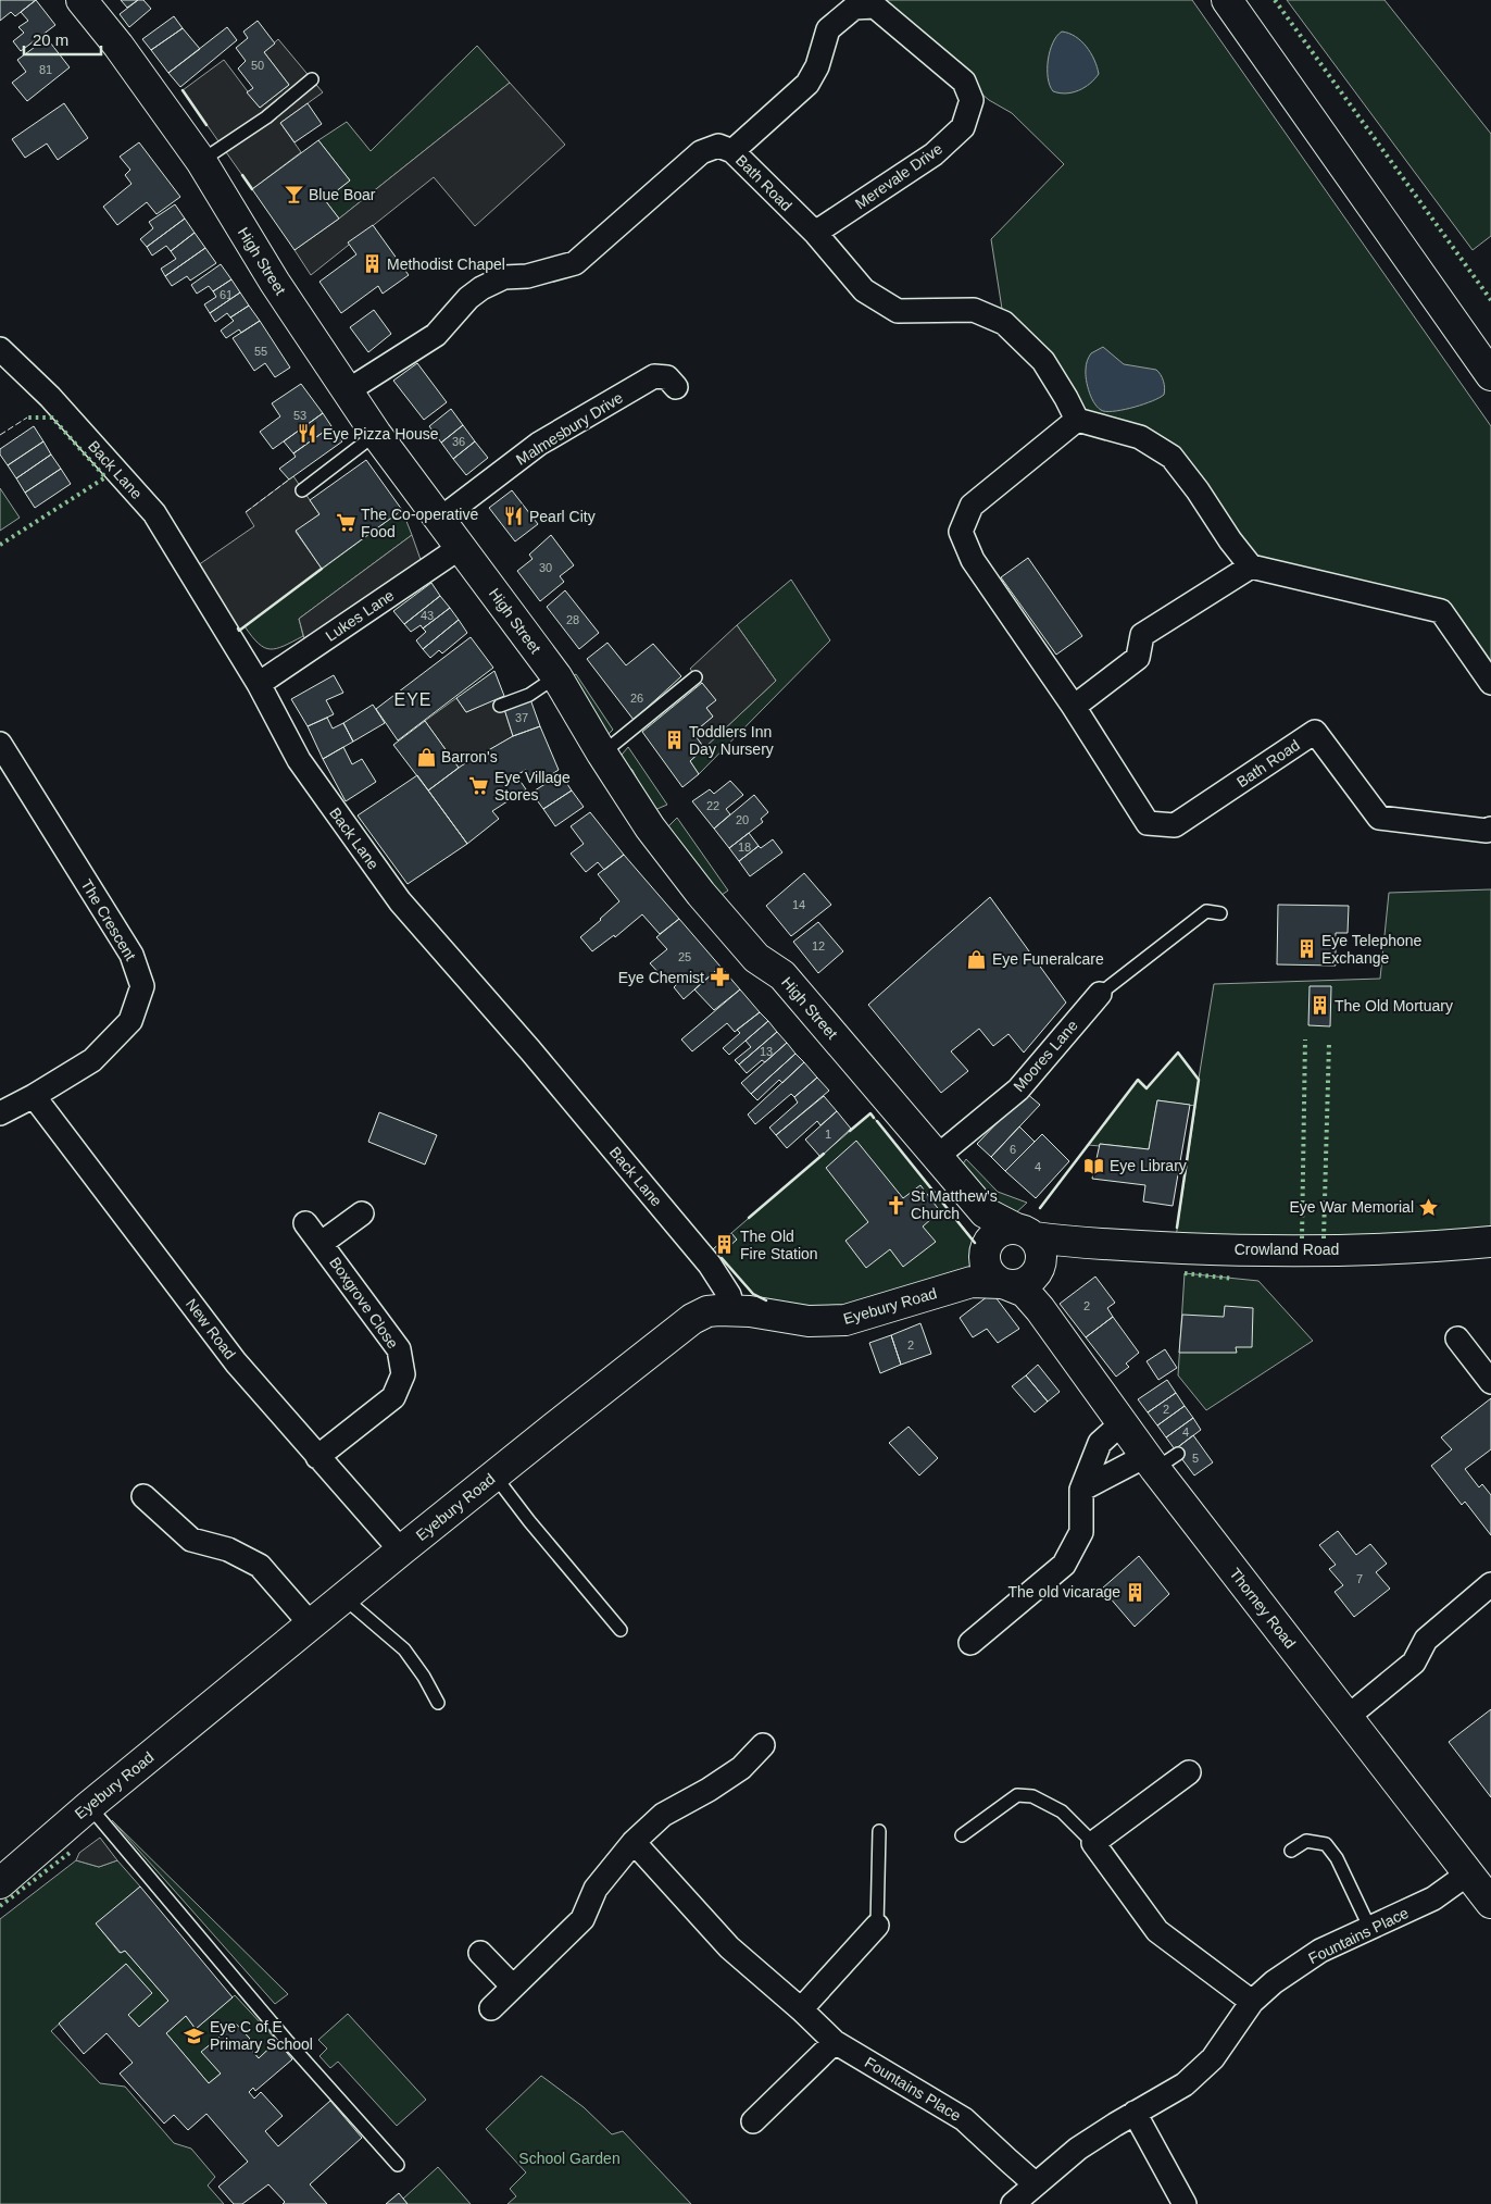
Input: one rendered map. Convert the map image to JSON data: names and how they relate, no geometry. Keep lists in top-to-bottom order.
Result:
{
  "streets": {
    "main road": [
      "High Street",
      "Crowland Road",
      "Eyebury Road",
      "Thorney Road"
    ],
    "street": [
      "Merevale Drive",
      "Bath Road",
      "Malmesbury Drive",
      "Back Lane",
      "Lukes Lane",
      "The Crescent",
      "Moores Lane",
      "Boxgrove Close",
      "New Road",
      "Fountains Place"
    ]
  },
  "crossings": [
    ["Merevale Drive", "Bath Road"],
    ["Bath Road", "High Street"],
    ["High Street", "Malmesbury Drive"],
    ["High Street", "Lukes Lane"],
    ["High Street", "Moores Lane"],
    ["High Street", "Crowland Road"],
    ["High Street", "Eyebury Road"],
    ["High Street", "Thorney Road"],
    ["Back Lane", "Lukes Lane"],
    ["Back Lane", "Eyebury Road"],
    ["The Crescent", "New Road"],
    ["Crowland Road", "Eyebury Road"],
    ["Boxgrove Close", "New Road"],
    ["Eyebury Road", "New Road"],
    ["Thorney Road", "Fountains Place"]
  ],
  "districts": ["EYE"],
  "parks": ["School Garden"],
  "places": {
    "bar": ["Blue Boar"],
    "building": [
      "Methodist Chapel",
      "Toddlers Inn Day Nursery",
      "Eye Telephone Exchange",
      "The Old Mortuary",
      "The Old Fire Station",
      "The old vicarage"
    ],
    "restaurant": ["Eye Pizza House", "Pearl City"],
    "supermarket": ["The Co-operative Food", "Eye Village Stores"],
    "shop": ["Barron's", "Eye Funeralcare"],
    "pharmacy": ["Eye Chemist"],
    "library": ["Eye Library"],
    "church": ["St Matthew's Church"],
    "place": ["Eye War Memorial"],
    "school or university": ["Eye C of E Primary School"]
  },
  "house_numbers": [
    "50",
    "81",
    "61",
    "55",
    "53",
    "36",
    "30",
    "43",
    "28",
    "26",
    "37",
    "22",
    "20",
    "18",
    "14",
    "12",
    "25",
    "13",
    "1",
    "6",
    "4",
    "2",
    "2",
    "2",
    "4",
    "5",
    "7"
  ],
  "scale_bar": "20 m"
}
